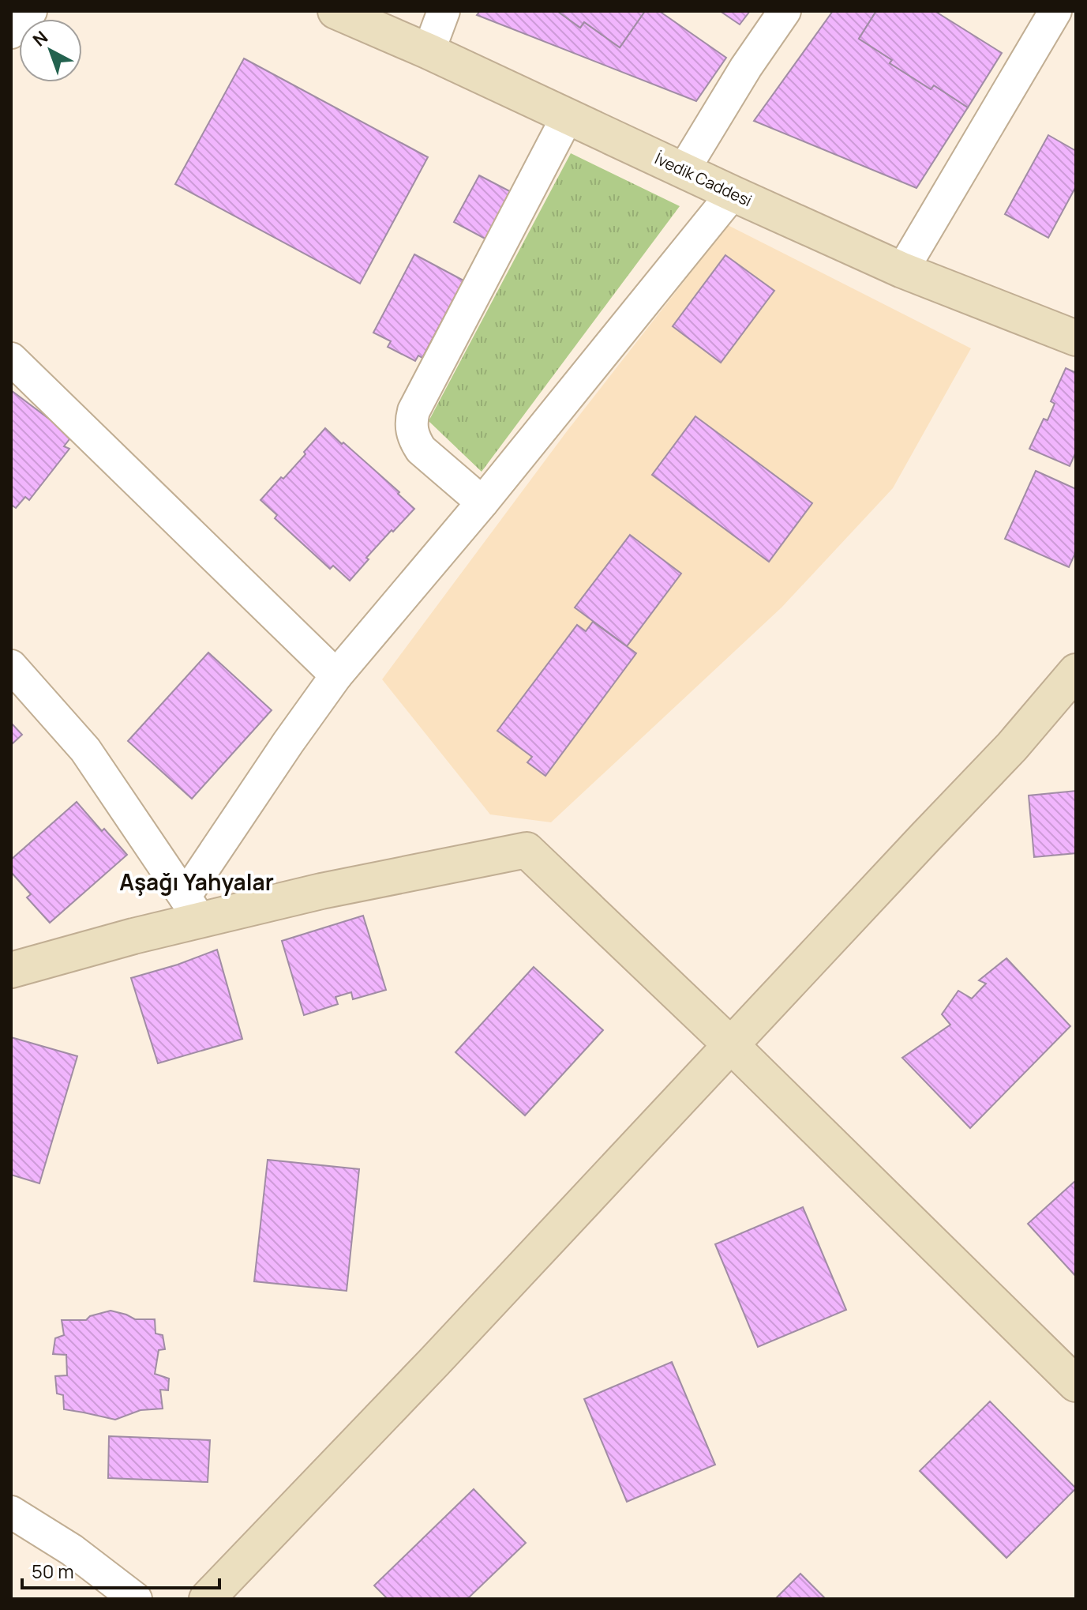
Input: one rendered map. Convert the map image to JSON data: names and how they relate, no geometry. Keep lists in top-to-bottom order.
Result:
{
  "streets": {
    "street": ["İvedik Caddesi"]
  },
  "districts": ["Aşağı Yahyalar"],
  "scale_bar": "50 m",
  "north": "top left"
}
